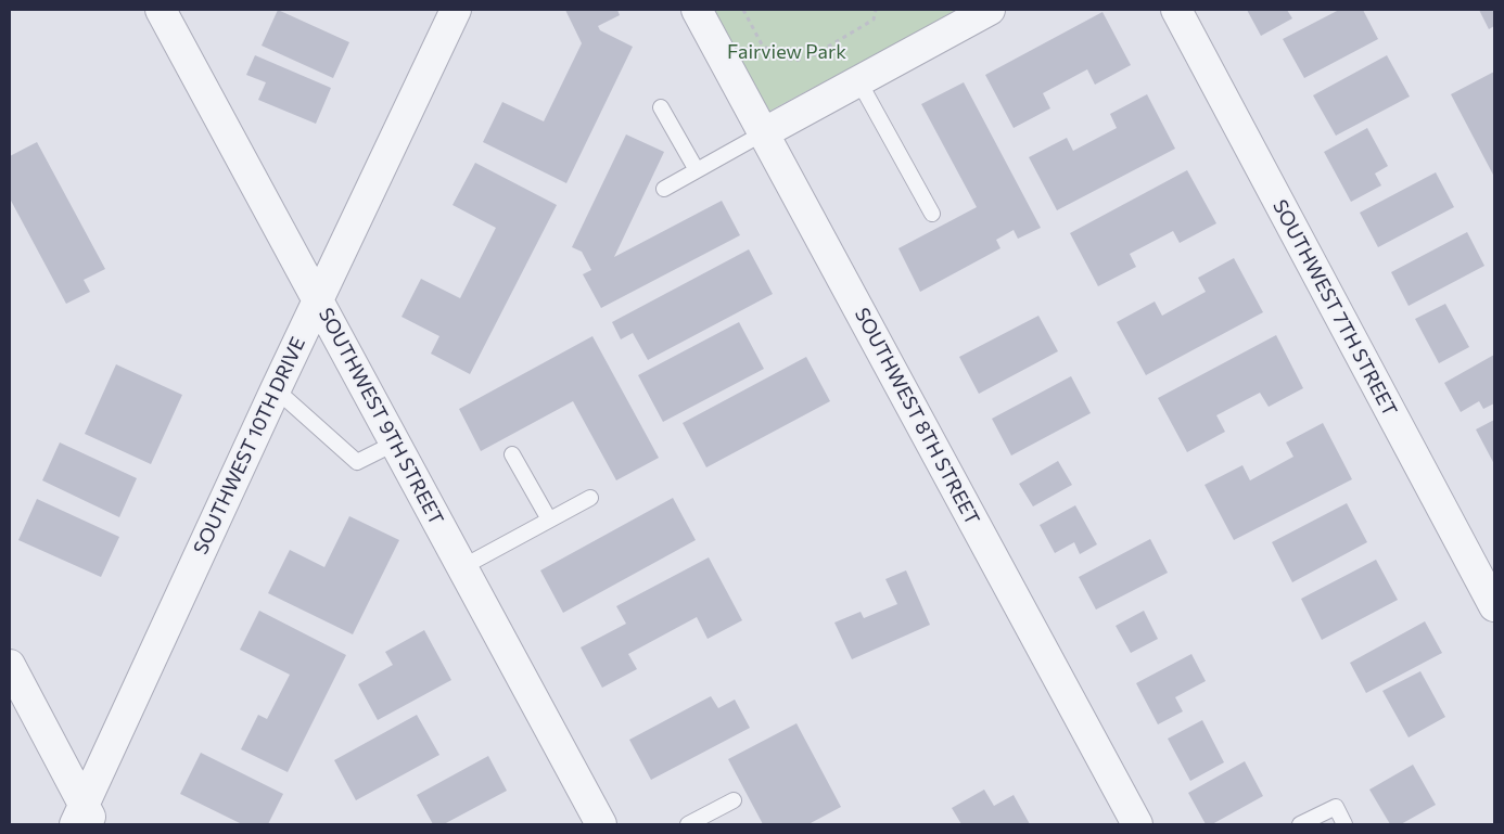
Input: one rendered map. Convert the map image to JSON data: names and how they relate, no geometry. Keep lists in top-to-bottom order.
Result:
{
  "streets": {
    "street": [
      "SOUTHWEST 7TH STREET",
      "SOUTHWEST 9TH STREET",
      "SOUTHWEST 8TH STREET",
      "SOUTHWEST 10TH DRIVE"
    ]
  },
  "crossings": [
    ["SOUTHWEST 9TH STREET", "SOUTHWEST 10TH DRIVE"]
  ],
  "parks": ["Fairview Park"]
}
